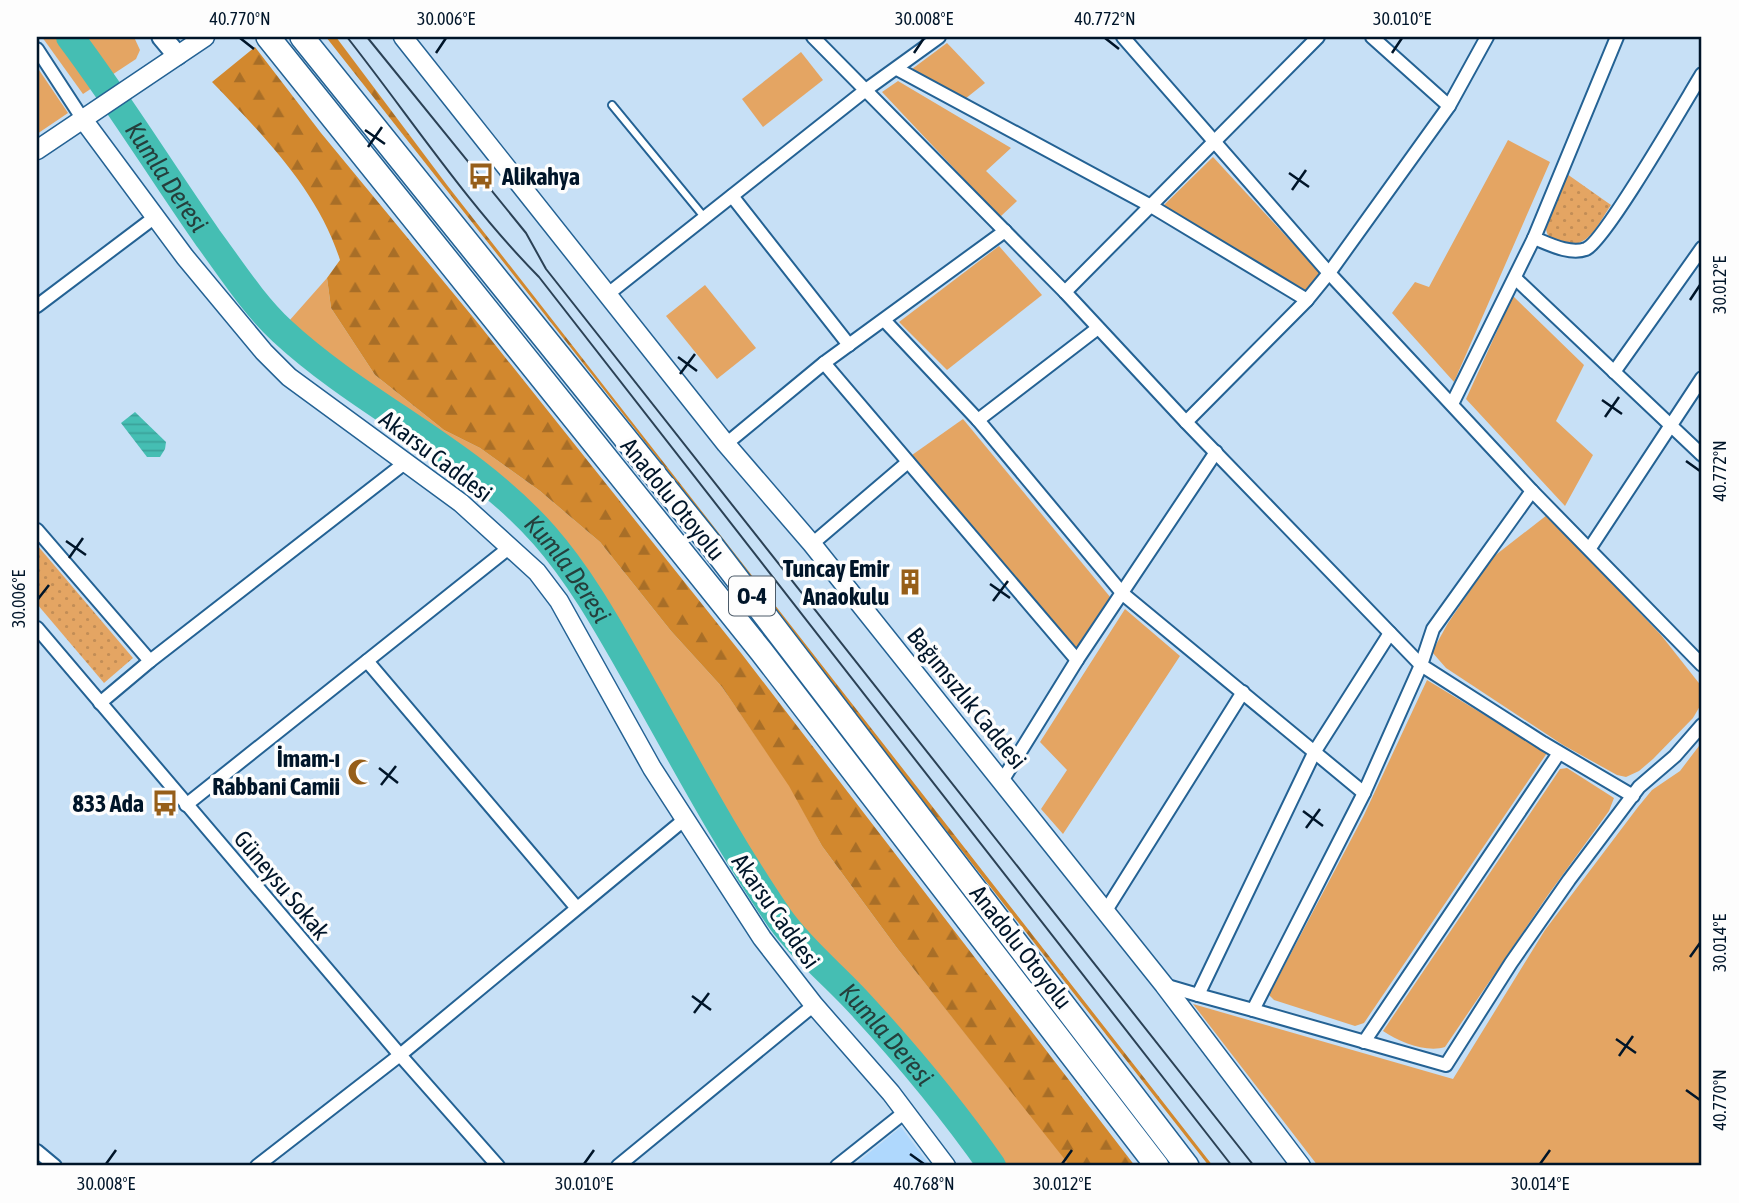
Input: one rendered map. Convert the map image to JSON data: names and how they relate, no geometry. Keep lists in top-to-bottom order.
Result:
{
  "streets": {
    "highway": ["Anadolu Otoyolu", "O-4"],
    "main road": ["Akarsu Caddesi", "Bağımsızlık Caddesi"],
    "street": ["Güneysu Sokak"]
  },
  "water": ["Kumla Deresi"],
  "places": {
    "bus stop": ["Alikahya", "833 Ada"],
    "building": ["Tuncay Emir Anaokulu"],
    "mosque": ["İmam-ı Rabbani Camii"]
  },
  "coordinates": [
    "40.770°N",
    "30.006°E",
    "30.008°E",
    "40.772°N",
    "30.010°E",
    "30.012°E",
    "30.014°E",
    "40.768°N"
  ]
}
